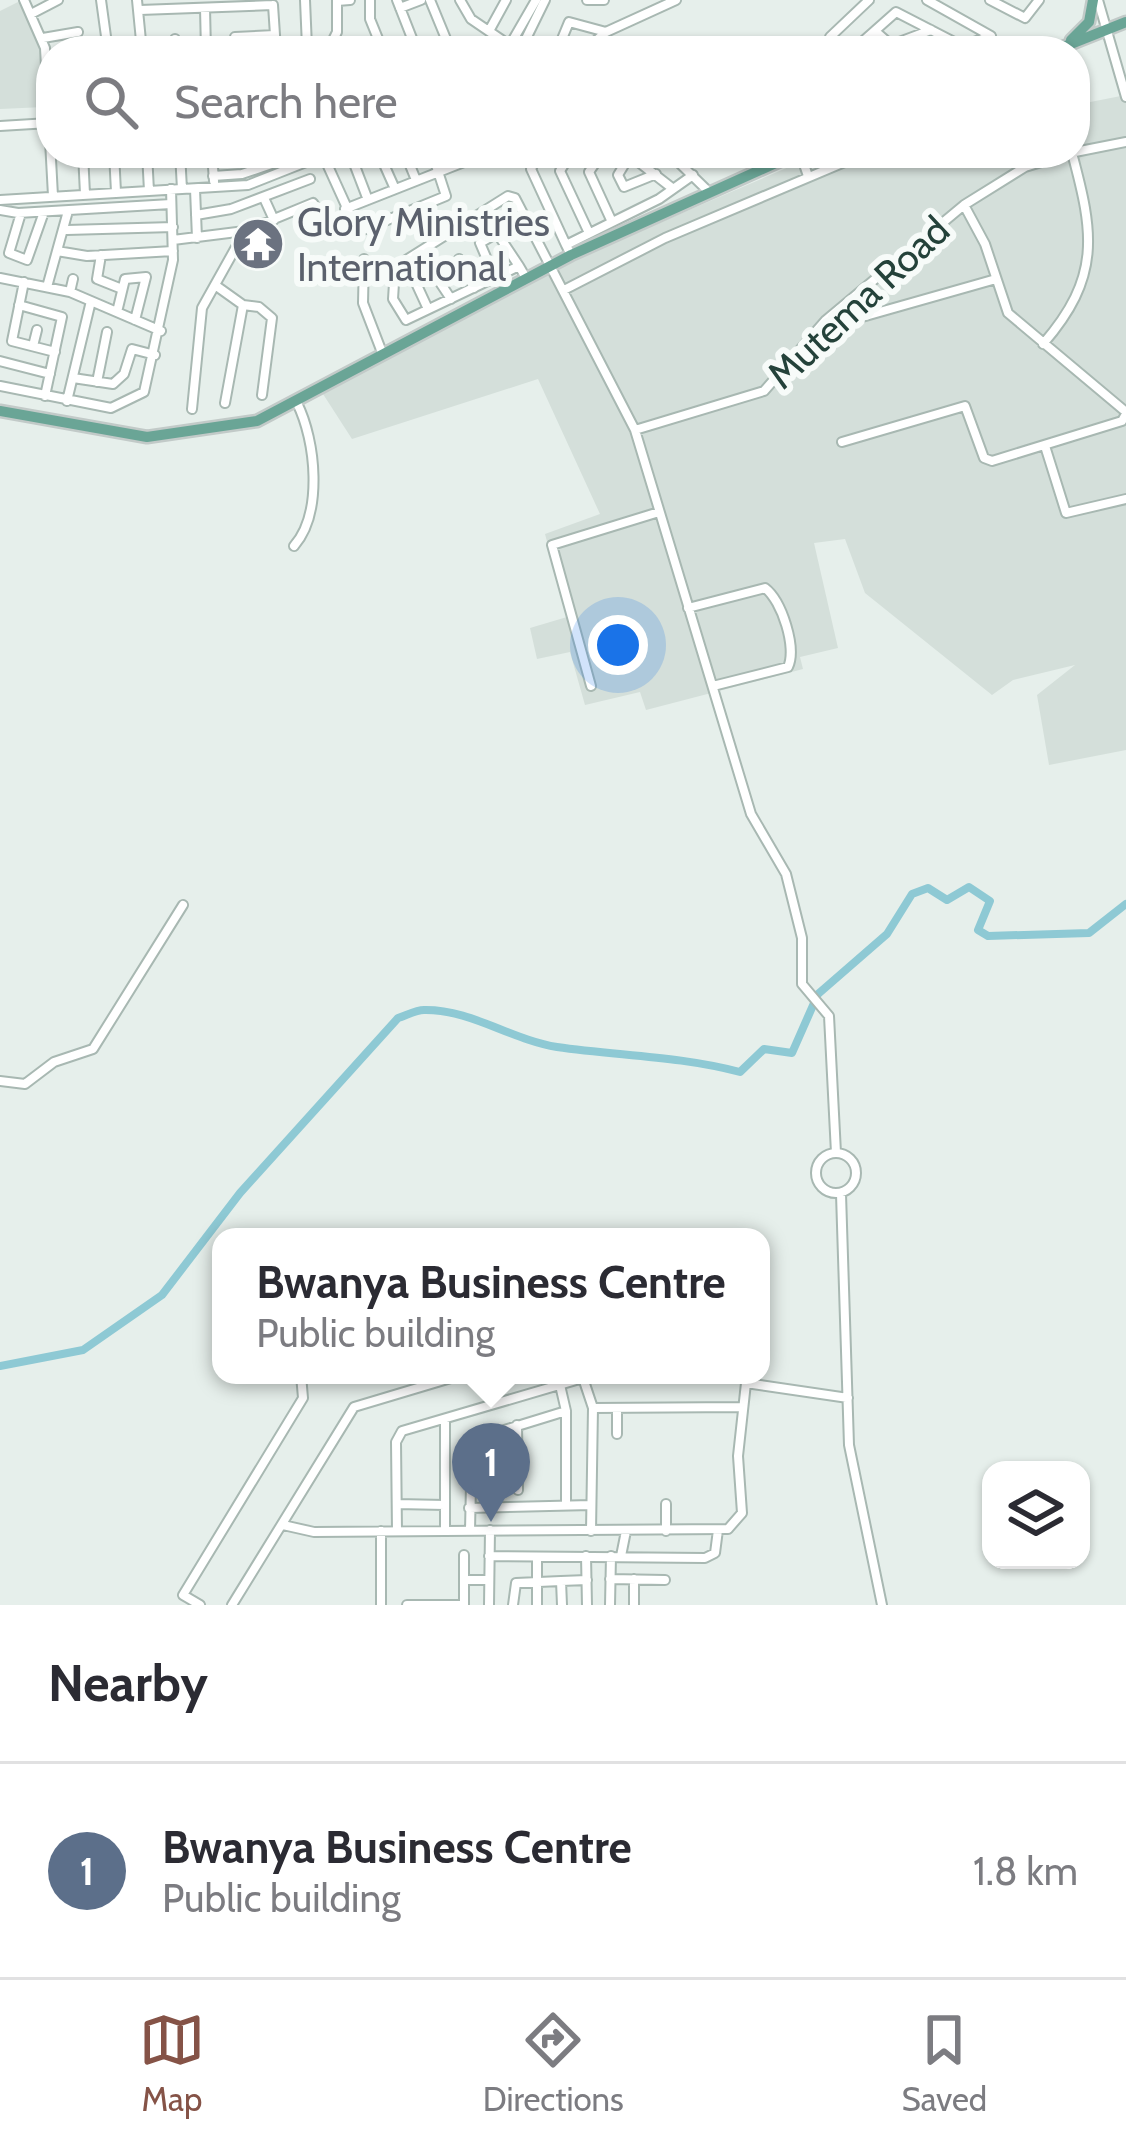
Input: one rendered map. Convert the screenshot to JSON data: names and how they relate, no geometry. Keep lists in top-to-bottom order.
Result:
{
  "streets": {
    "street": ["Mutema Road"]
  },
  "places": {
    "temple": ["Glory Ministries International"]
  },
  "page": {
    "search": "Search here",
    "popup": ["Bwanya Business Centre", "Public building"],
    "pins": "1",
    "heading": "Nearby",
    "list": [
      {
        "mark": "1",
        "name": "Bwanya Business Centre",
        "note": "Public building",
        "value": "1.8 km"
      }
    ],
    "nav": ["Map", "Directions", "Saved"]
  }
}
